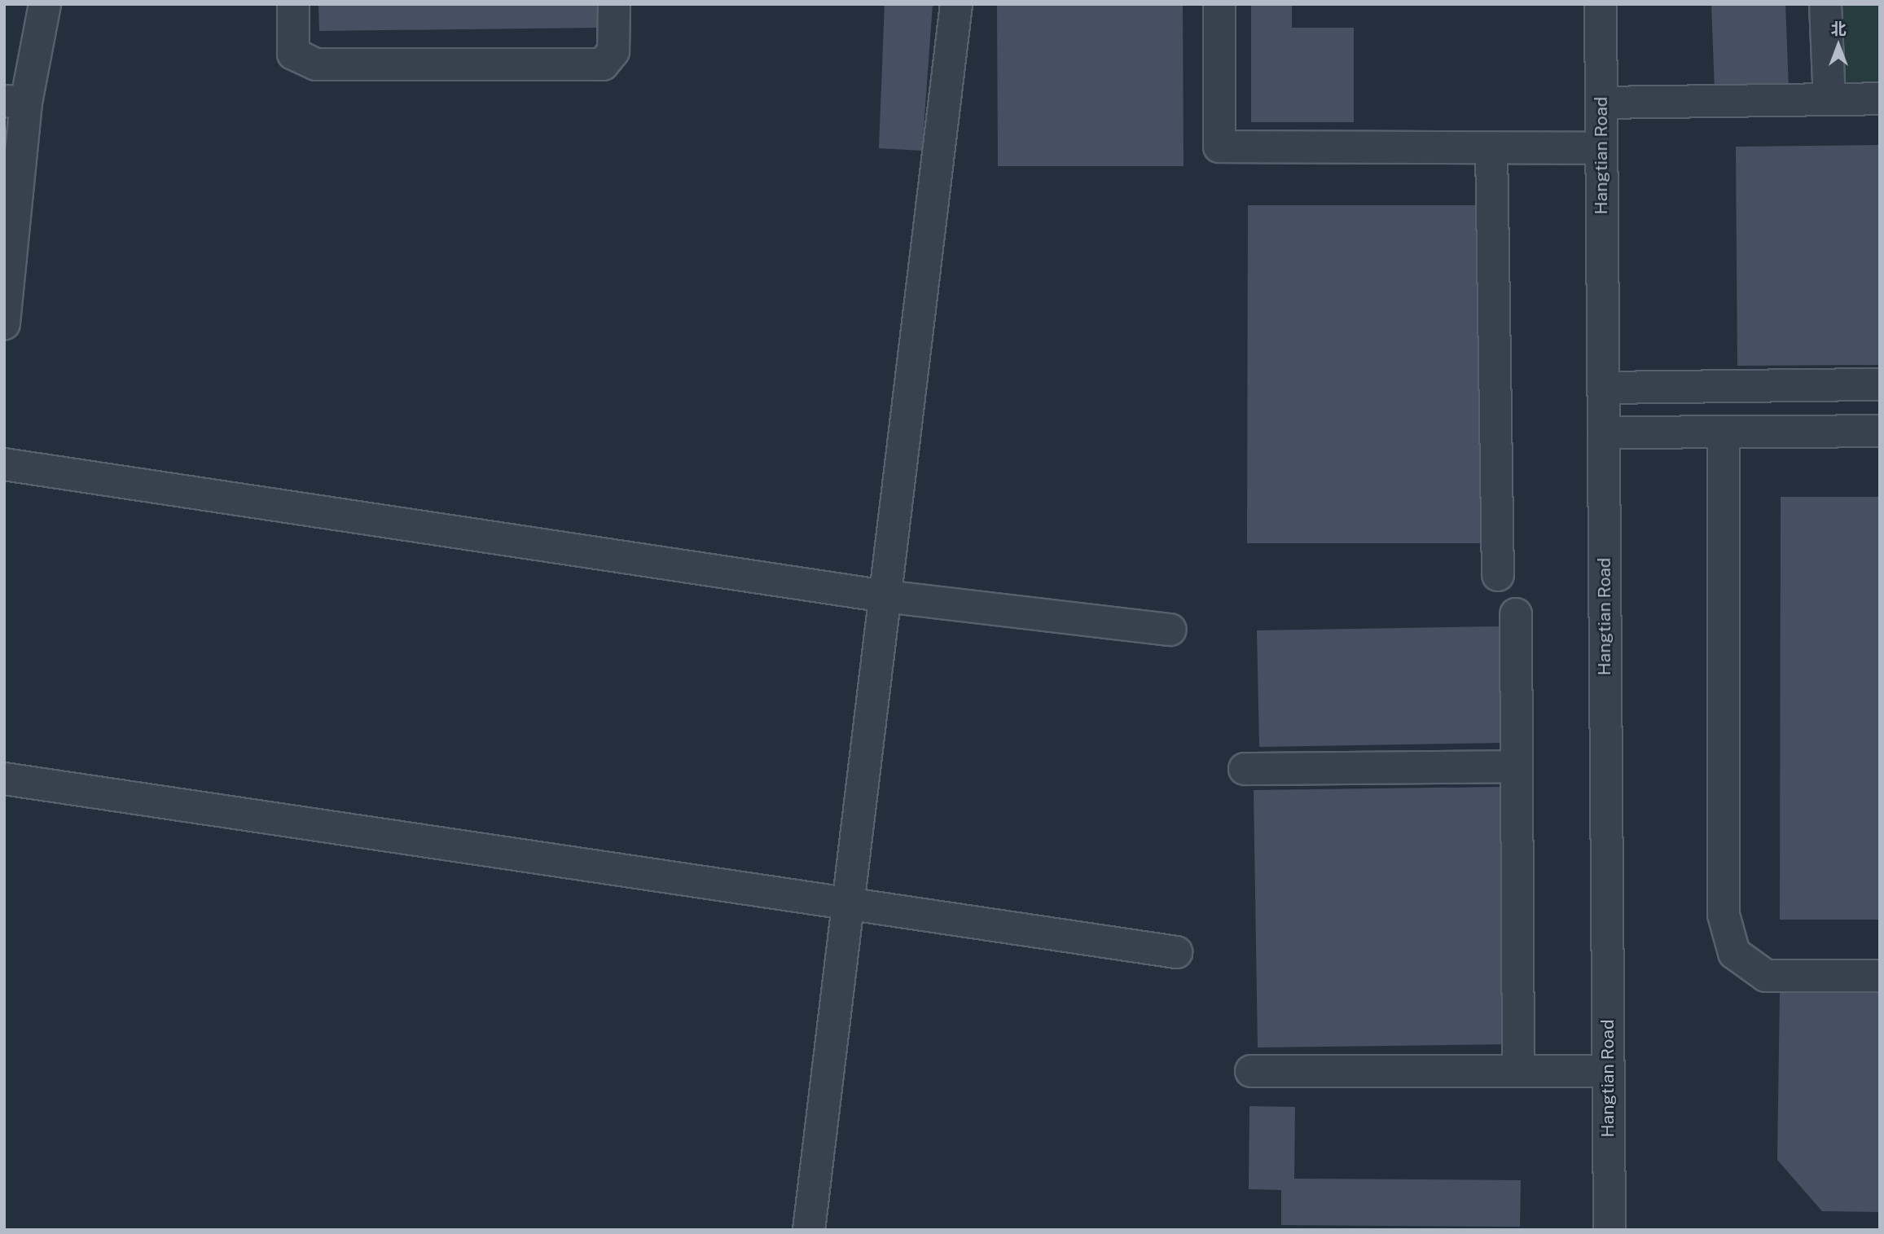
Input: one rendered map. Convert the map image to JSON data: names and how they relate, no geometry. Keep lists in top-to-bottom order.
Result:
{
  "streets": {
    "street": ["Hangtian Road"]
  },
  "north": "top"
}
